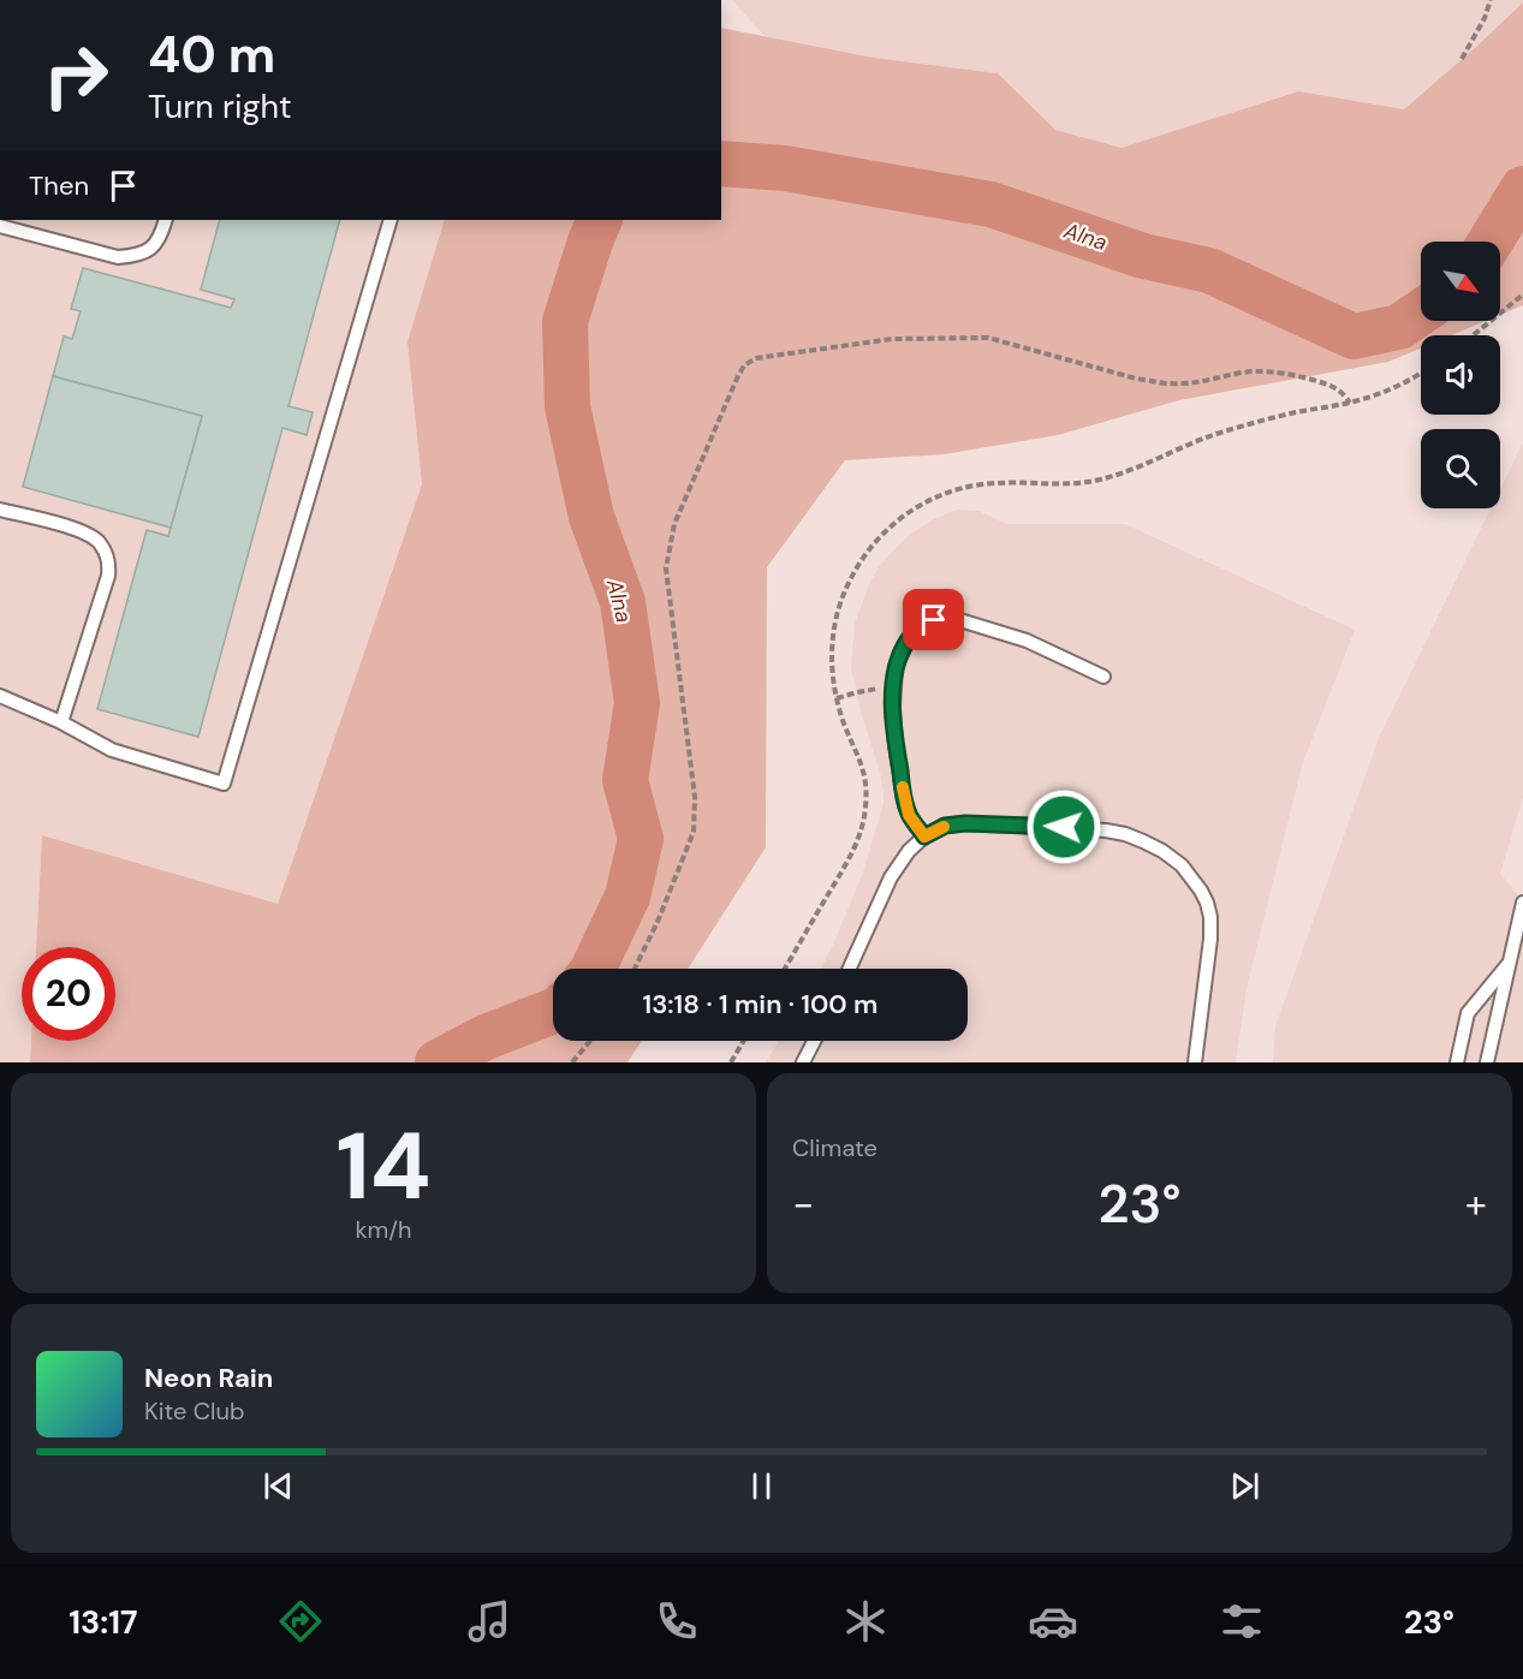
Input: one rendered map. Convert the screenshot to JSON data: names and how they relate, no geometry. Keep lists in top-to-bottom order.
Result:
{
  "water": ["Alna"],
  "north": "bottom right",
  "page": {
    "turn": ["40 m", "Turn right"],
    "then": "Then",
    "limit": "20",
    "trip": "13:18 · 1 min · 100 m",
    "tile": [
      ["14", "km/h"],
      "Climate"
    ],
    "heat": ["−", "23°", "+"],
    "song": ["Neon Rain", "Kite Club"],
    "tabs": ["13:17", "23°"]
  }
}
